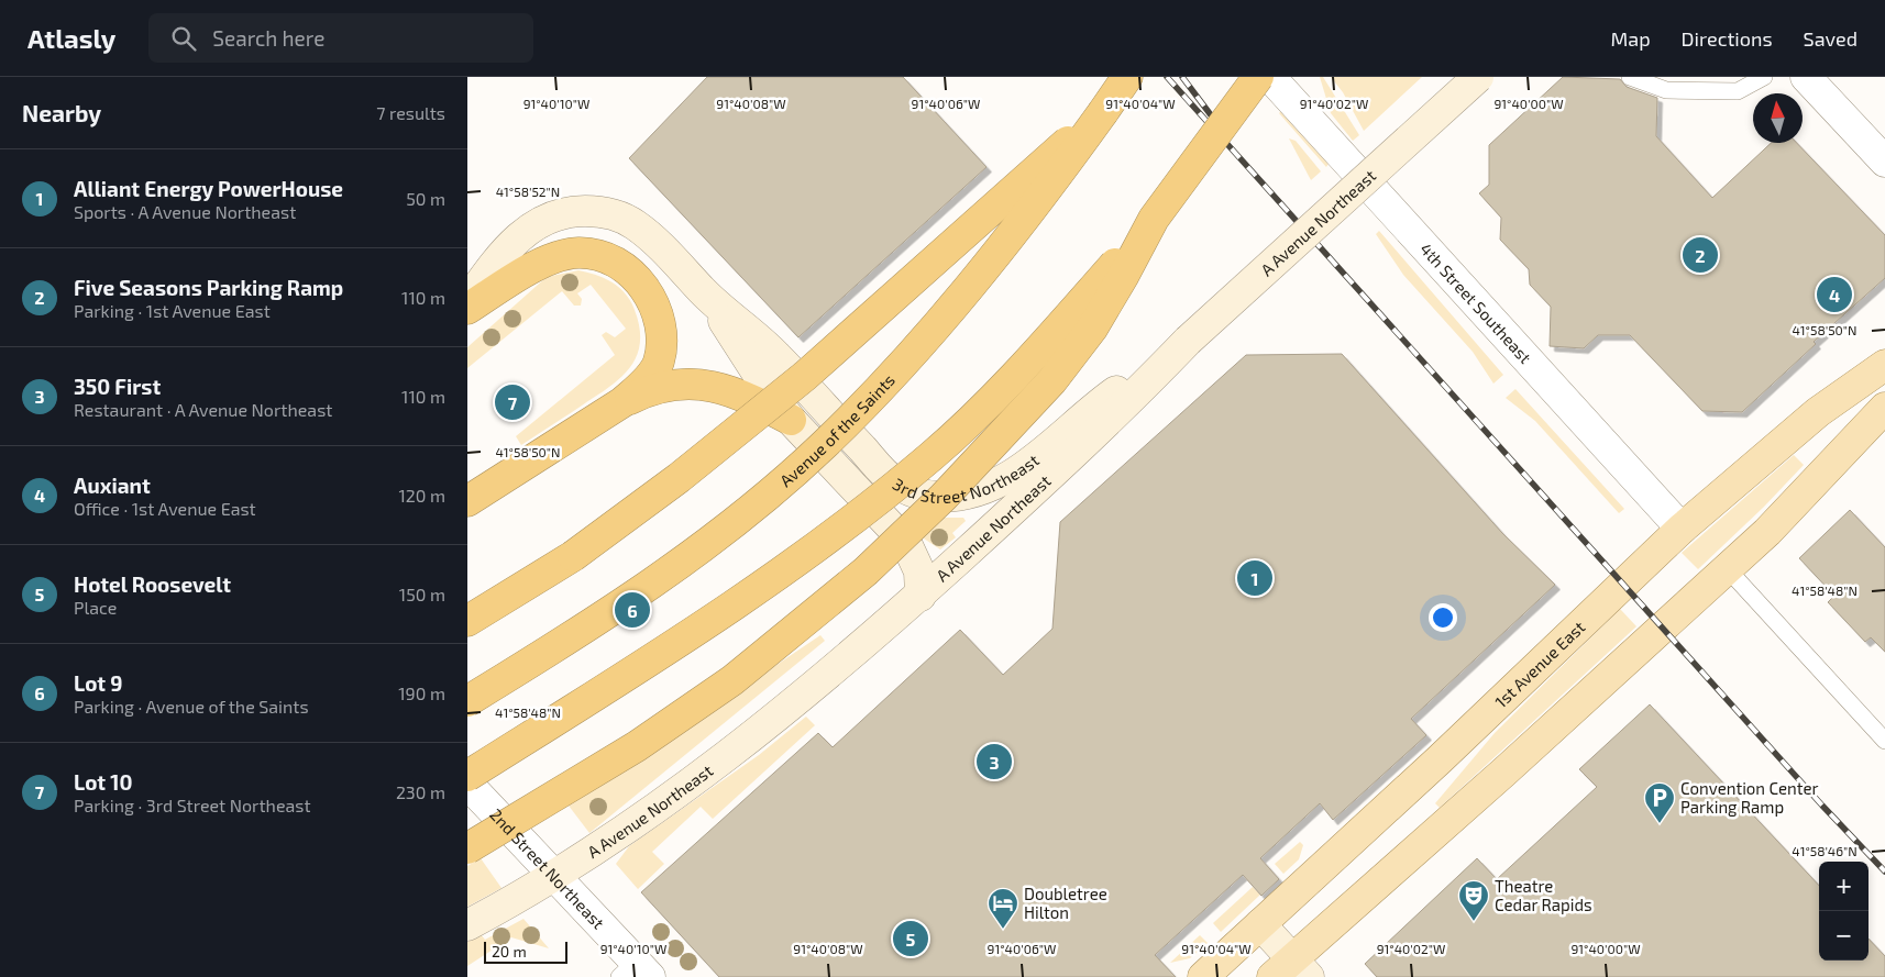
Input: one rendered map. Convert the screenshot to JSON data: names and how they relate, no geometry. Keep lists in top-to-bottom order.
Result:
{
  "streets": {
    "highway": ["Avenue of the Saints"],
    "main road": ["1st Avenue East"],
    "street": [
      "A Avenue Northeast",
      "4th Street Southeast",
      "3rd Street Northeast",
      "2nd Street Northeast"
    ]
  },
  "crossings": [
    ["A Avenue Northeast", "3rd Street Northeast"],
    ["A Avenue Northeast", "2nd Street Northeast"],
    ["4th Street Southeast", "1st Avenue East"]
  ],
  "places": {
    "parking": ["Convention Center Parking Ramp"],
    "theatre": ["Theatre Cedar Rapids"],
    "hotel": ["Doubletree Hilton"]
  },
  "scale_bar": "20 m",
  "north": "top",
  "page": {
    "header": "Atlasly",
    "search": "Search here",
    "nav": ["Map", "Directions", "Saved"],
    "heading": ["Nearby", "7 results"],
    "list": [
      {
        "mark": "1",
        "name": "Alliant Energy PowerHouse",
        "note": "Sports · A Avenue Northeast",
        "value": "50 m"
      },
      {
        "mark": "2",
        "name": "Five Seasons Parking Ramp",
        "note": "Parking · 1st Avenue East",
        "value": "110 m"
      },
      {
        "mark": "3",
        "name": "350 First",
        "note": "Restaurant · A Avenue Northeast",
        "value": "110 m"
      },
      {
        "mark": "4",
        "name": "Auxiant",
        "note": "Office · 1st Avenue East",
        "value": "120 m"
      },
      {
        "mark": "5",
        "name": "Hotel Roosevelt",
        "note": "Place",
        "value": "150 m"
      },
      {
        "mark": "6",
        "name": "Lot 9",
        "note": "Parking · Avenue of the Saints",
        "value": "190 m"
      },
      {
        "mark": "7",
        "name": "Lot 10",
        "note": "Parking · 3rd Street Northeast",
        "value": "230 m"
      }
    ],
    "pins": [
      "2",
      "4",
      "7",
      "1",
      "6",
      "3",
      "5"
    ],
    "map_buttons": ["+", "−"],
    "scale": "20 m"
  },
  "coordinates": [
    "91°40'10\"W",
    "91°40'08\"W",
    "91°40'06\"W",
    "91°40'04\"W",
    "91°40'02\"W",
    "91°40'00\"W",
    "41°58'52\"N",
    "41°58'50\"N",
    "41°58'48\"N",
    "41°58'46\"N"
  ]
}
